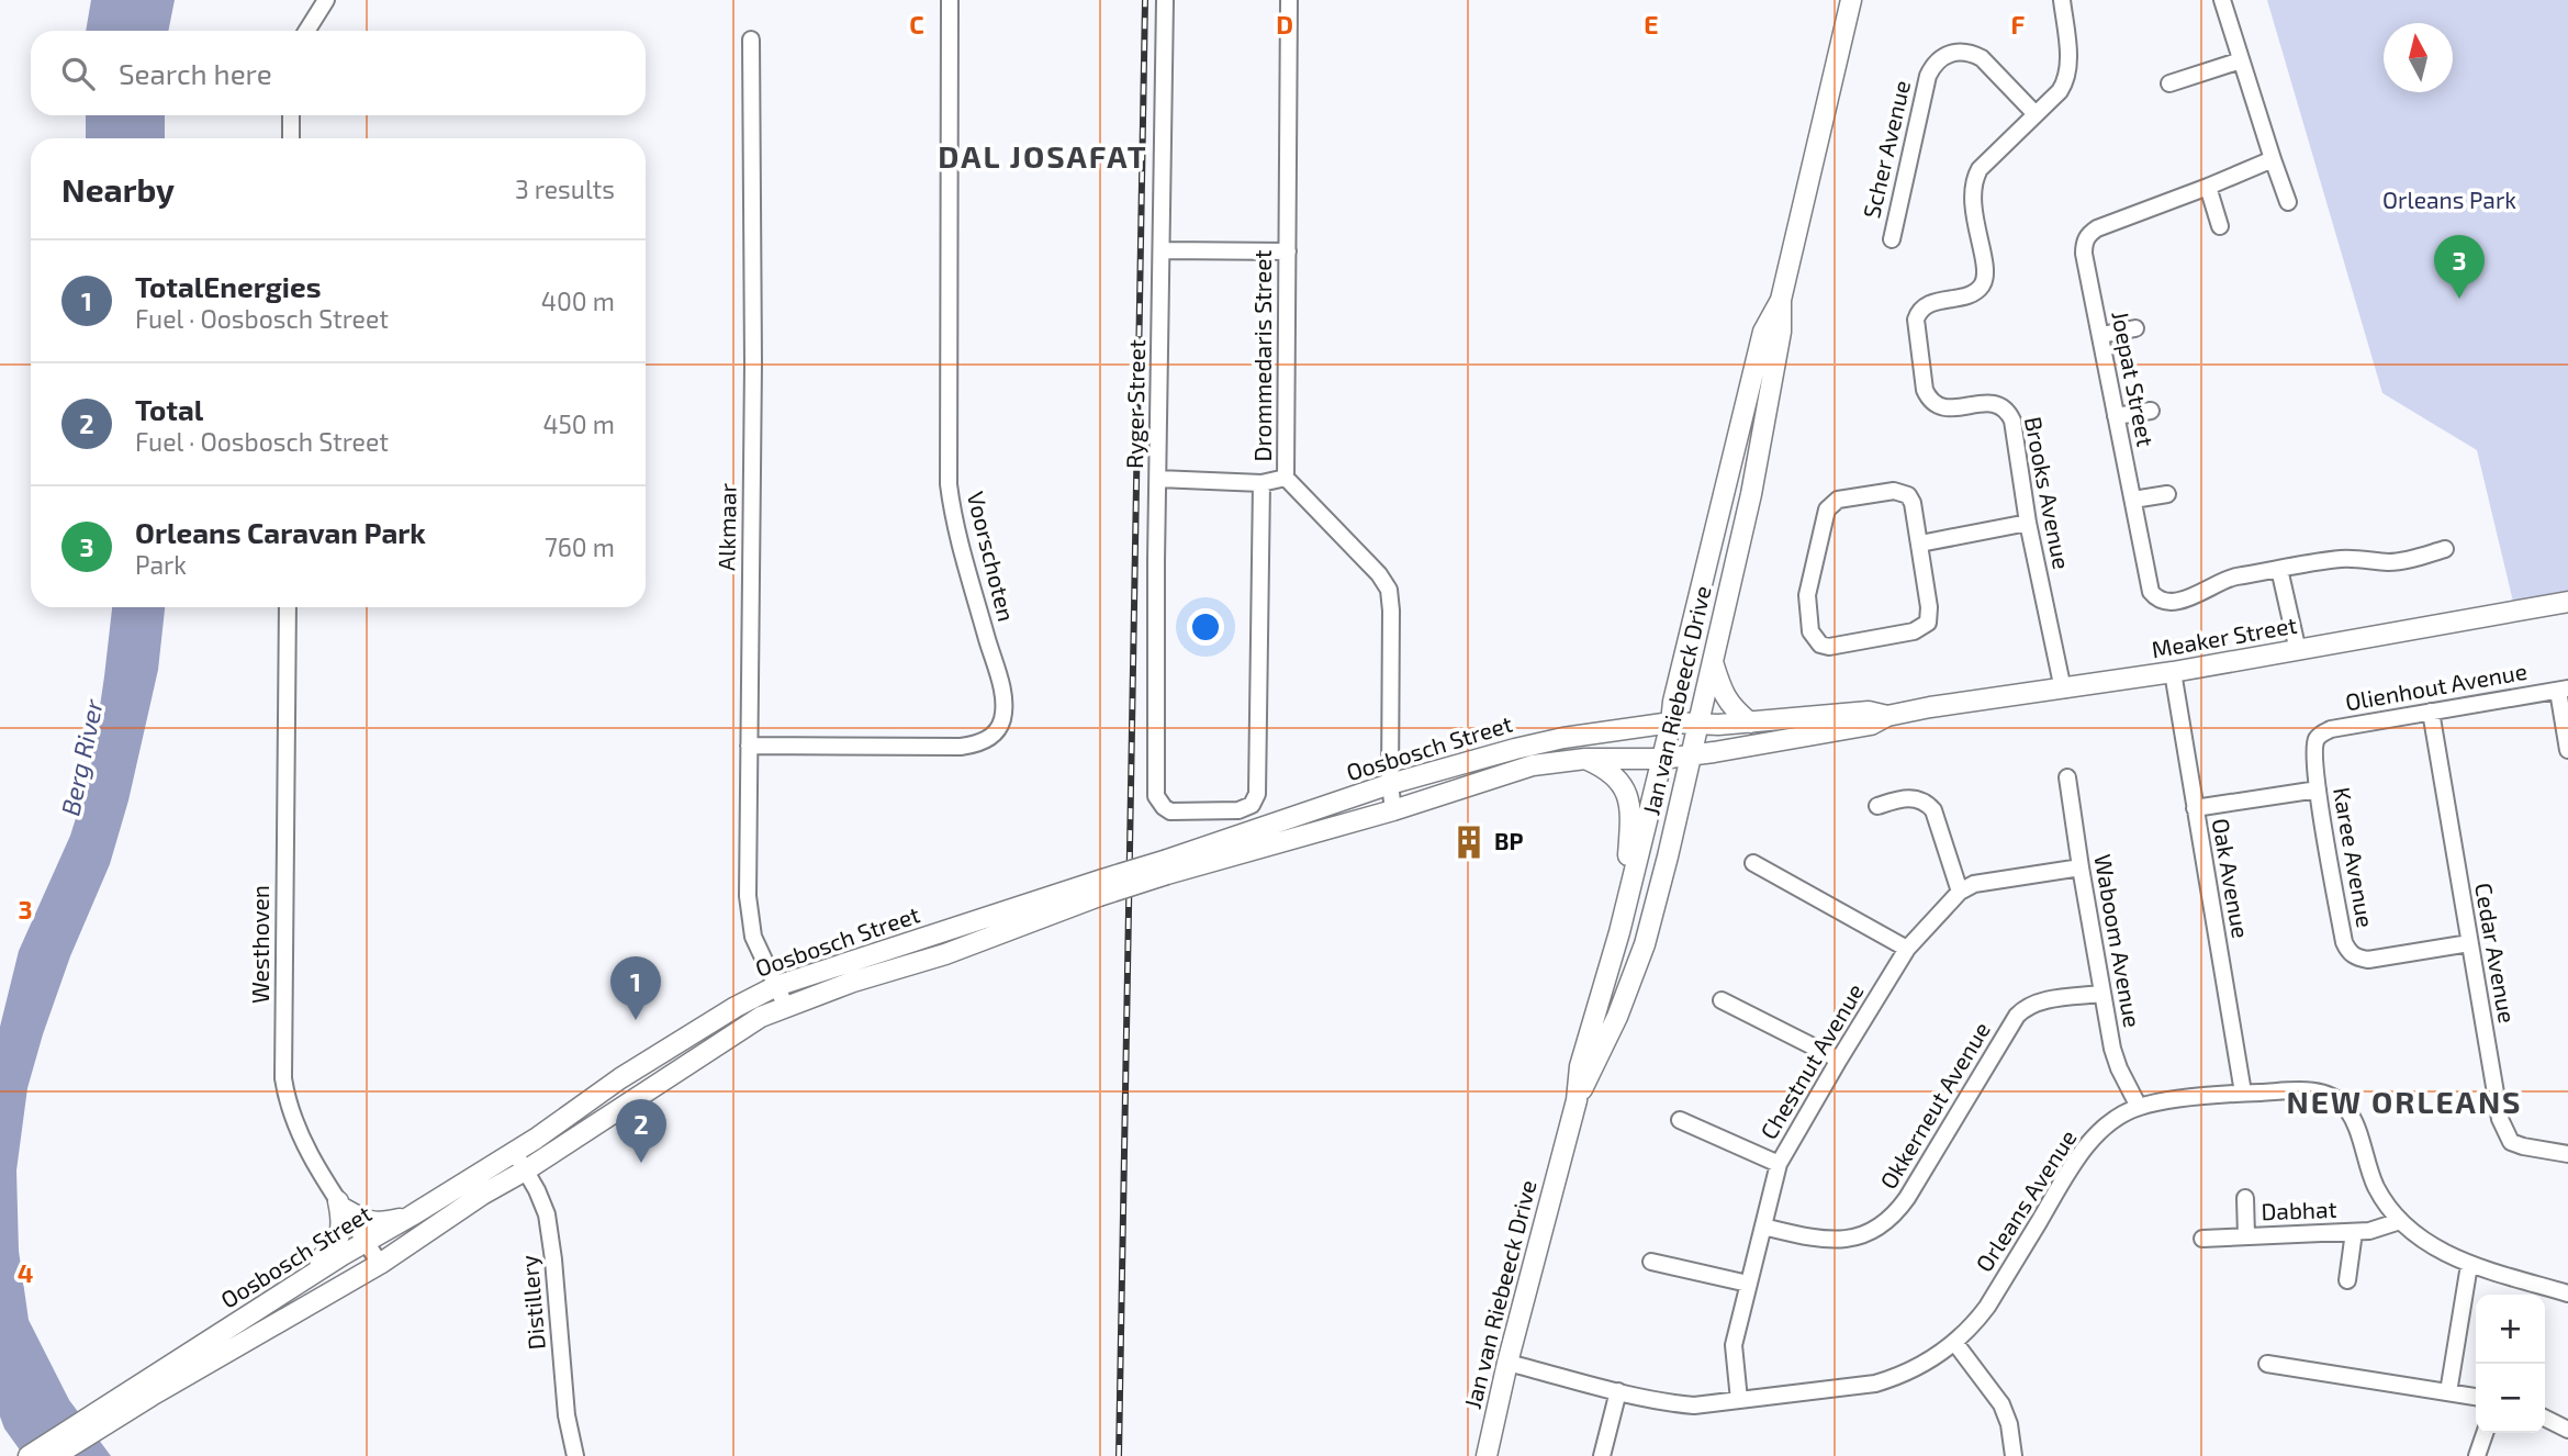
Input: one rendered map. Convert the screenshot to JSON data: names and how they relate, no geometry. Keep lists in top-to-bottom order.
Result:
{
  "streets": {
    "main road": ["Meaker Street", "Jan van Riebeeck Drive", "Oosbosch Street"],
    "street": [
      "Scher Avenue",
      "Drommedaris Street",
      "Joepat Street",
      "Ryger Street",
      "Brooks Avenue",
      "Alkmaar",
      "Voorschoten",
      "Olienhout Avenue",
      "Karee Avenue",
      "Oak Avenue",
      "Waboom Avenue",
      "Westhoven",
      "Cedar Avenue",
      "Chestnut Avenue",
      "Okkerneut Avenue",
      "Orleans Avenue",
      "Dabhat",
      "Distillery"
    ]
  },
  "crossings": [
    ["Scher Avenue", "Brooks Avenue"],
    ["Drommedaris Street", "Oosbosch Street"],
    ["Brooks Avenue", "Meaker Street"],
    ["Alkmaar", "Voorschoten"],
    ["Alkmaar", "Oosbosch Street"],
    ["Meaker Street", "Jan van Riebeeck Drive"],
    ["Meaker Street", "Oosbosch Street"],
    ["Meaker Street", "Oak Avenue"],
    ["Olienhout Avenue", "Karee Avenue"],
    ["Olienhout Avenue", "Cedar Avenue"],
    ["Jan van Riebeeck Drive", "Oosbosch Street"],
    ["Jan van Riebeeck Drive", "Orleans Avenue"],
    ["Oosbosch Street", "Westhoven"],
    ["Oosbosch Street", "Distillery"],
    ["Karee Avenue", "Cedar Avenue"],
    ["Oak Avenue", "Orleans Avenue"],
    ["Waboom Avenue", "Chestnut Avenue"],
    ["Waboom Avenue", "Okkerneut Avenue"],
    ["Waboom Avenue", "Orleans Avenue"],
    ["Chestnut Avenue", "Okkerneut Avenue"],
    ["Chestnut Avenue", "Orleans Avenue"],
    ["Orleans Avenue", "Dabhat"]
  ],
  "districts": ["DAL JOSAFAT", "NEW ORLEANS"],
  "water": ["Berg River"],
  "parks": ["Orleans Park"],
  "places": {
    "building": ["BP"]
  },
  "north": "top",
  "page": {
    "search": "Search here",
    "heading": ["Nearby", "3 results"],
    "pins": ["3", "1", "2"],
    "list": [
      {
        "mark": "1",
        "name": "TotalEnergies",
        "note": "Fuel · Oosbosch Street",
        "value": "400 m"
      },
      {
        "mark": "2",
        "name": "Total",
        "note": "Fuel · Oosbosch Street",
        "value": "450 m"
      },
      {
        "mark": "3",
        "name": "Orleans Caravan Park",
        "note": "Park",
        "value": "760 m"
      }
    ],
    "map_buttons": ["+", "−"]
  },
  "grid": {
    "columns": [
      "C",
      "D",
      "E",
      "F"
    ],
    "rows": ["3", "4"]
  }
}
